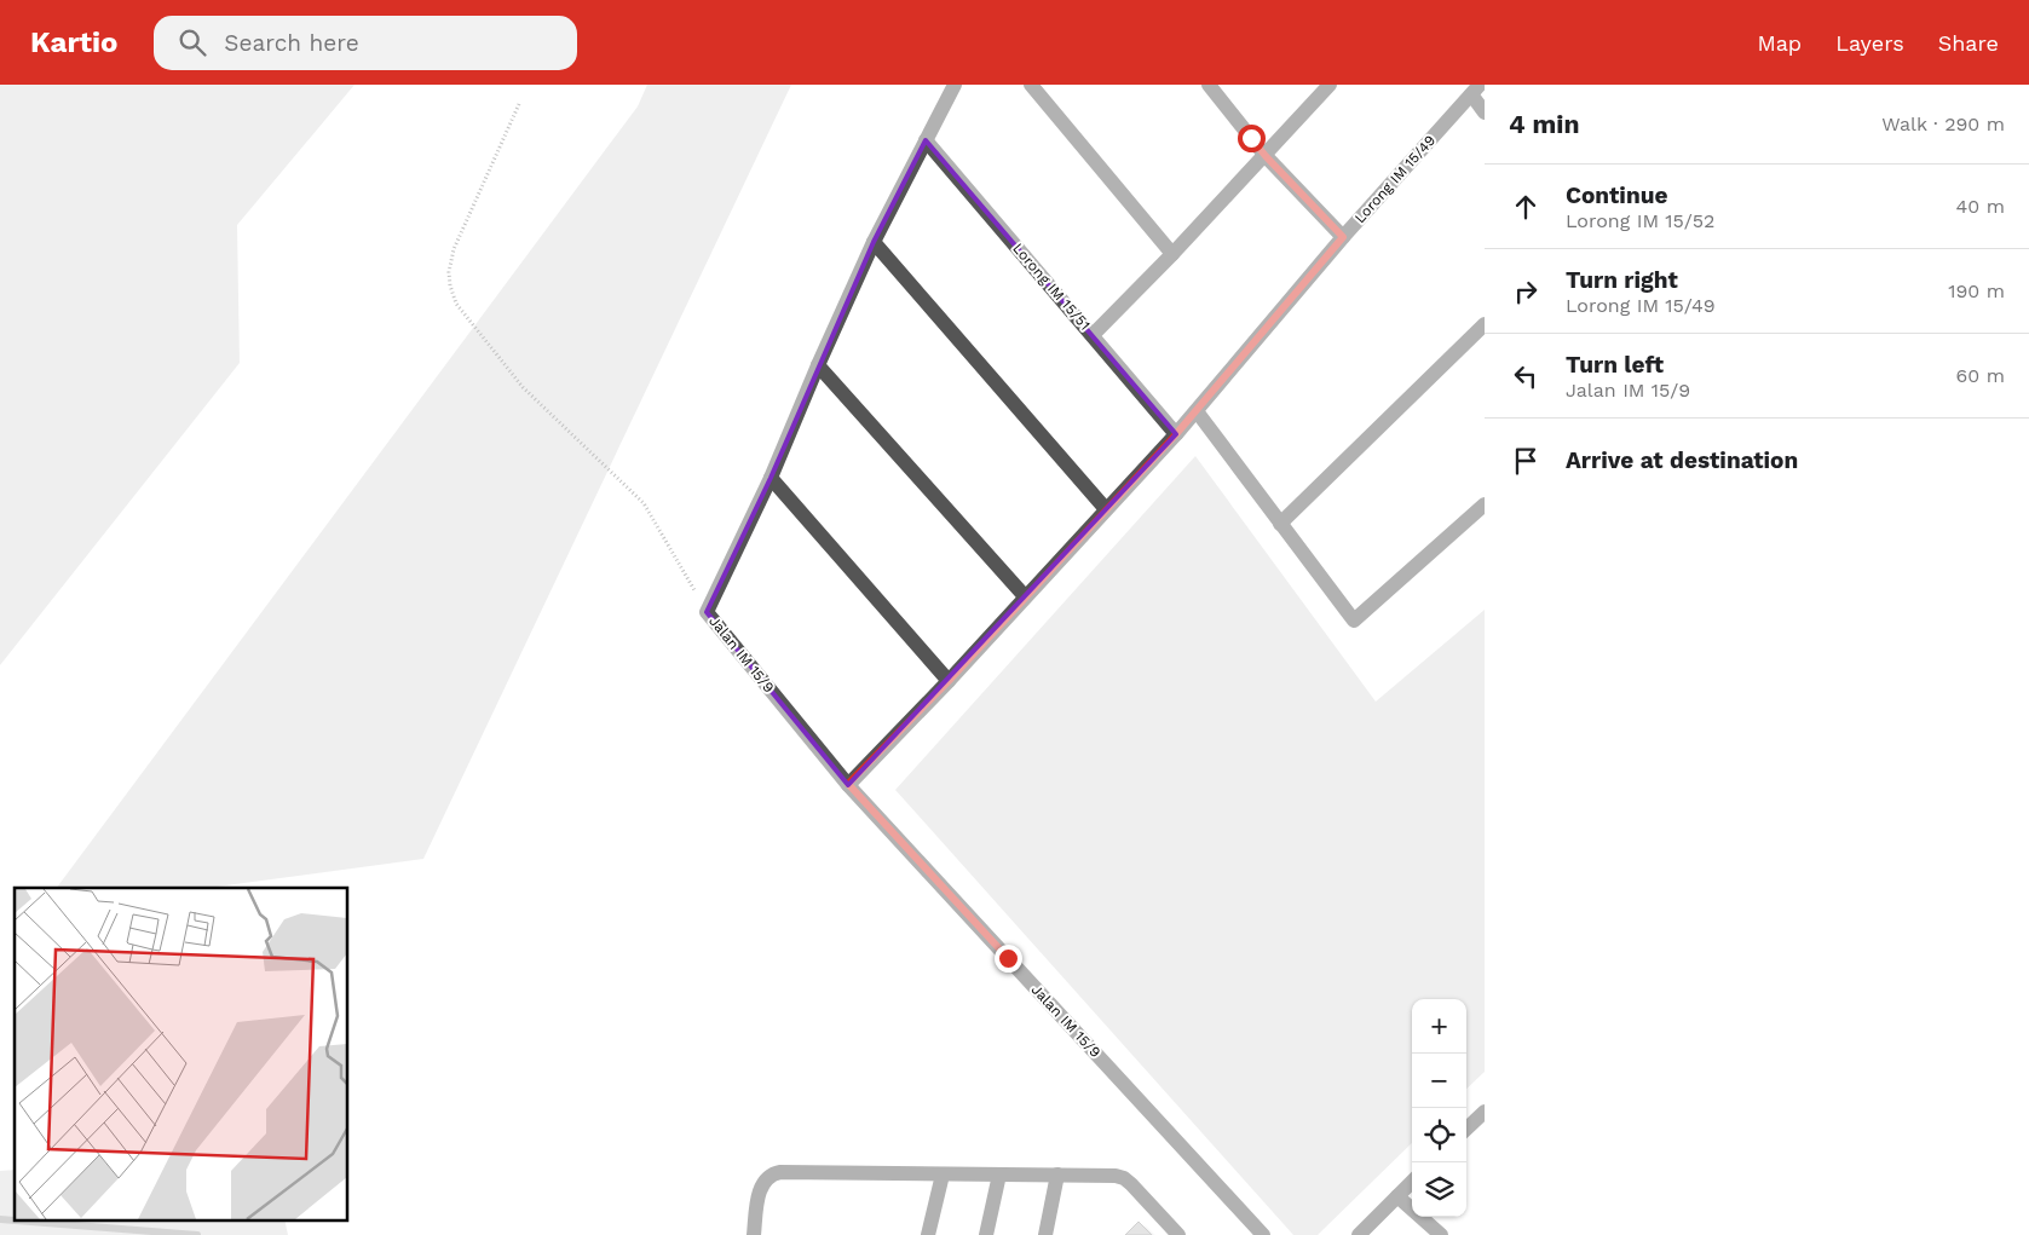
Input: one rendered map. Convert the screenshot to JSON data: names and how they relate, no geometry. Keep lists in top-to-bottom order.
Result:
{
  "streets": {
    "street": ["Lorong IM 15/49", "Lorong IM 15/51", "Jalan IM 15/9"]
  },
  "crossings": [
    ["Lorong IM 15/49", "Lorong IM 15/51"],
    ["Lorong IM 15/49", "Jalan IM 15/9"]
  ],
  "page": {
    "header": "Kartio",
    "search": "Search here",
    "nav": ["Map", "Layers", "Share"],
    "heading": ["4 min", "Walk · 290 m"],
    "list": [
      ["Continue", "Lorong IM 15/52", "40 m"],
      ["Turn right", "Lorong IM 15/49", "190 m"],
      ["Turn left", "Jalan IM 15/9", "60 m"],
      "Arrive at destination"
    ],
    "map_buttons": ["+", "−"]
  }
}
